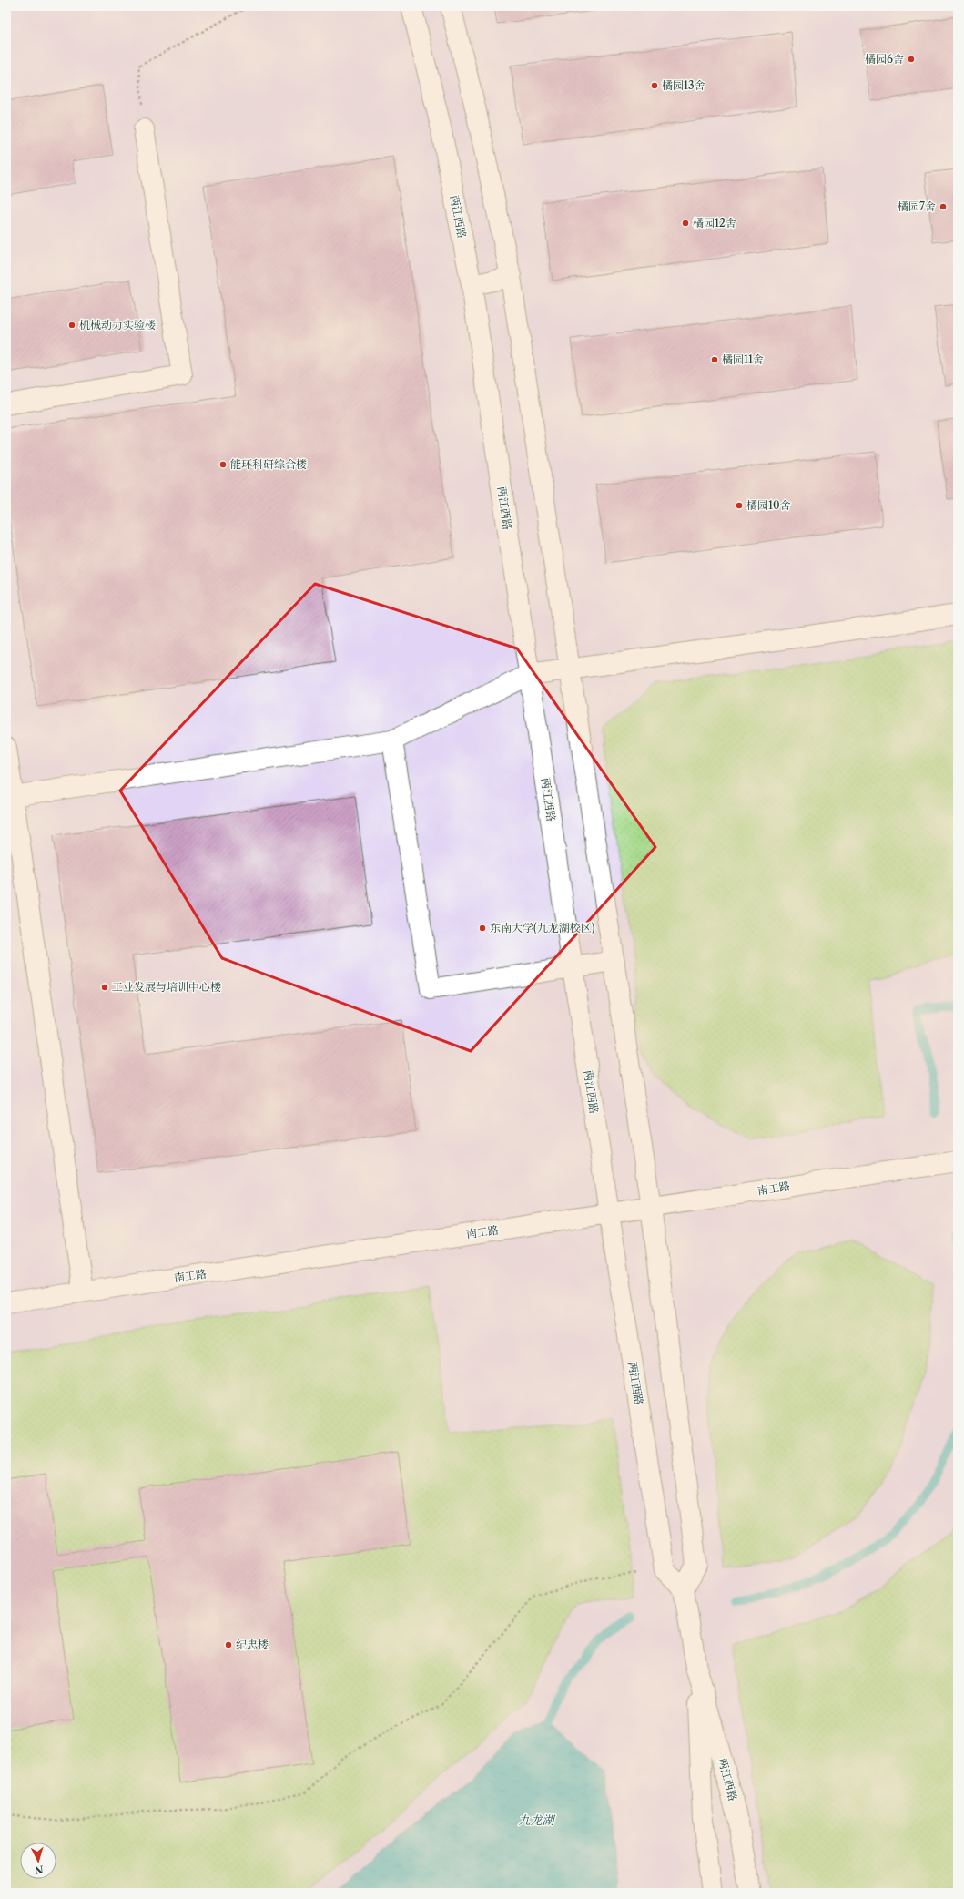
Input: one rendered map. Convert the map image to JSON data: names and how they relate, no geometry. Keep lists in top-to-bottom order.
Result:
{
  "streets": {
    "street": ["两江西路", "南工路"]
  },
  "crossings": [
    ["两江西路", "南工路"]
  ],
  "water": ["九龙湖"],
  "places": [
    "橘园6舍",
    "橘园13舍",
    "橘园7舍",
    "橘园12舍",
    "机械动力实验楼",
    "橘园11舍",
    "能环科研综合楼",
    "橘园10舍",
    "东南大学(九龙湖校区)",
    "工业发展与培训中心楼",
    "纪忠楼"
  ],
  "north": "bottom"
}
